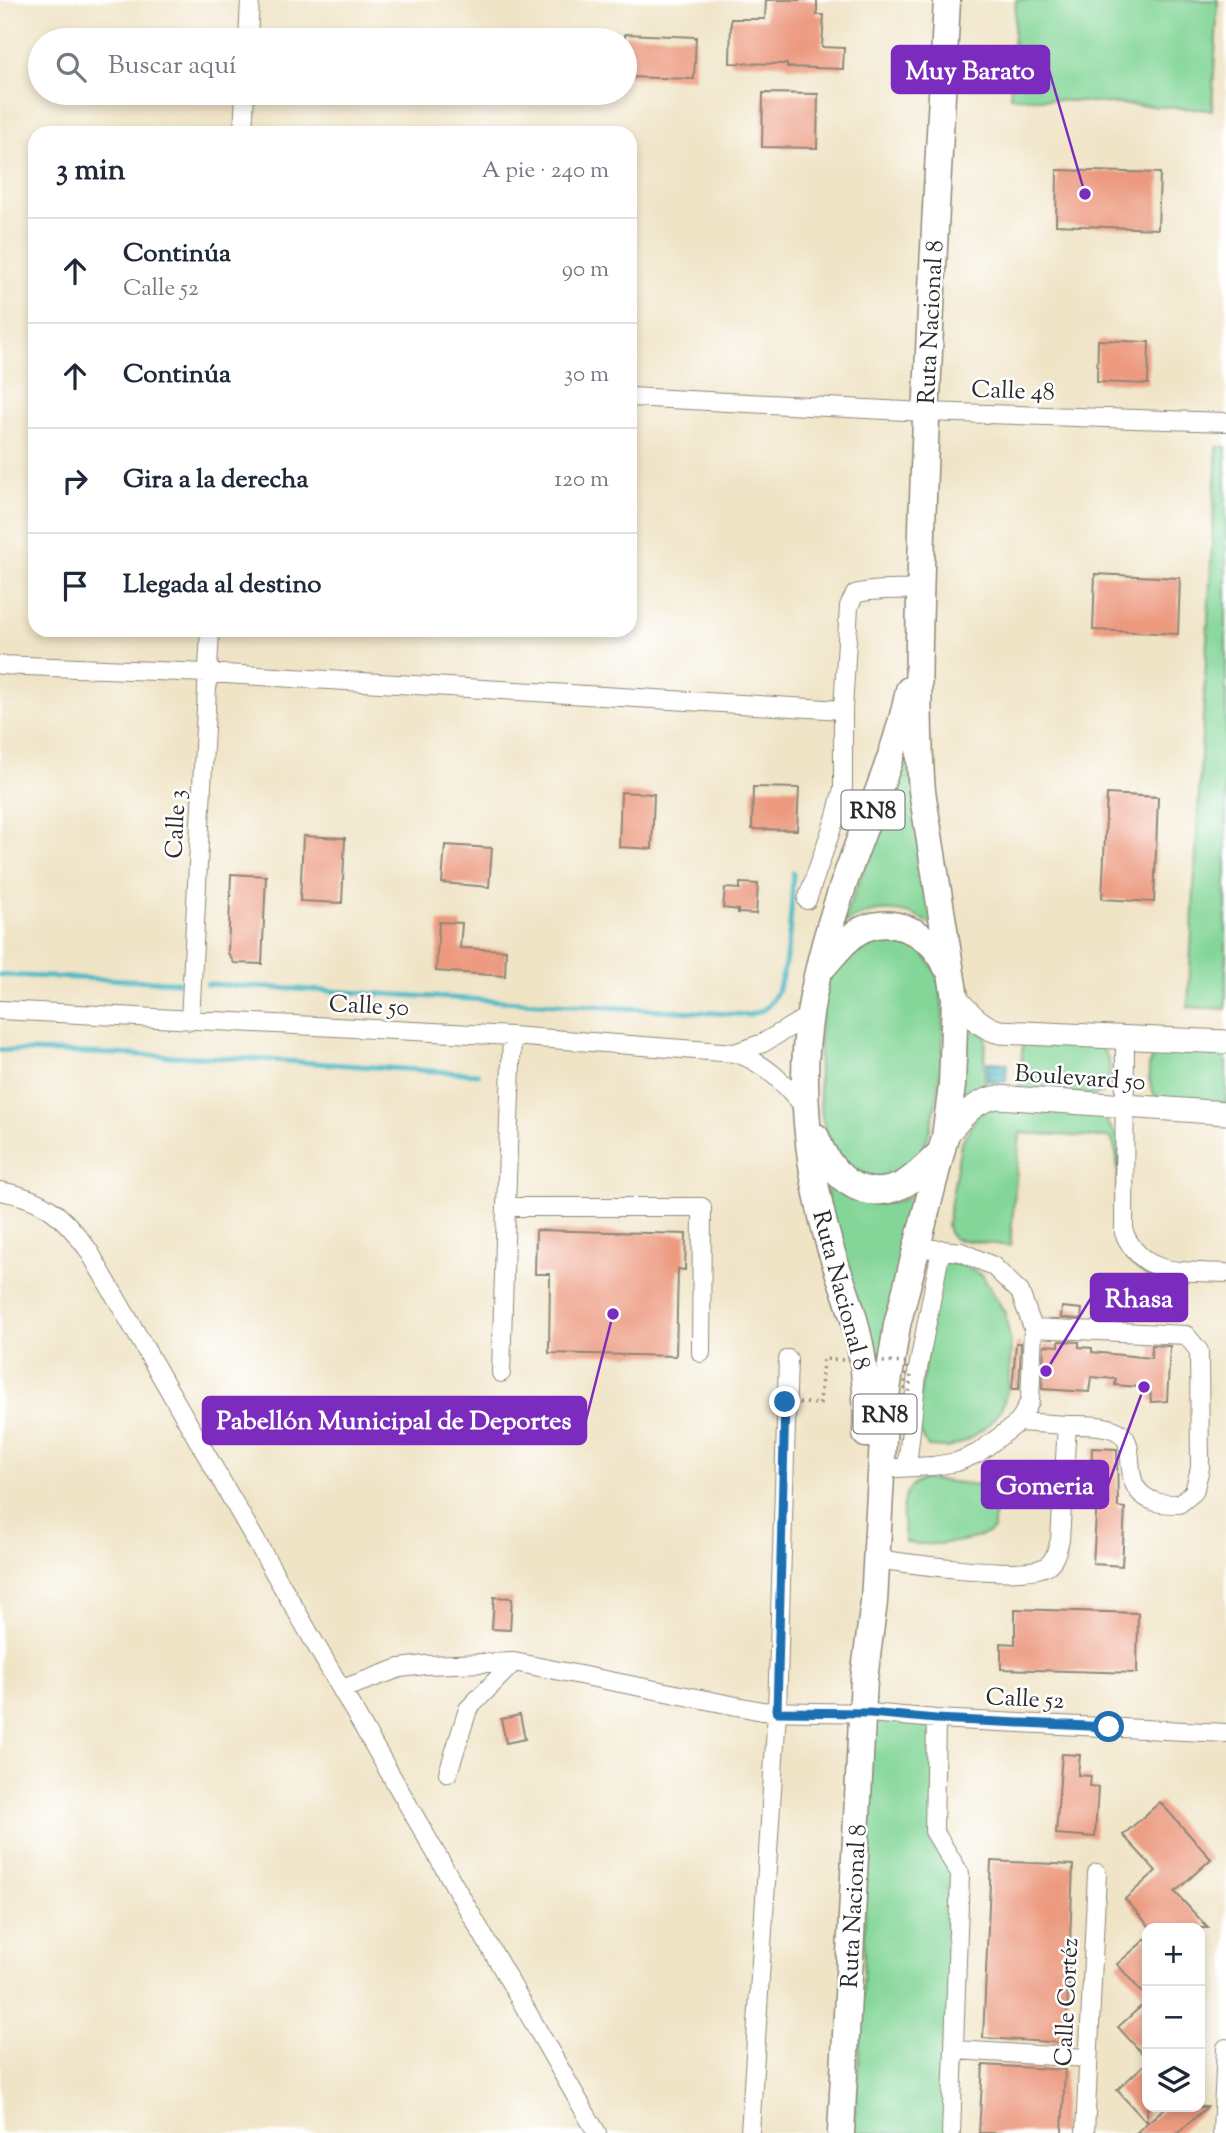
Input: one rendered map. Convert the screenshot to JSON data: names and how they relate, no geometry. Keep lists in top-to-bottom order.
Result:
{
  "streets": {
    "highway": ["Ruta Nacional 8", "RN8"],
    "main road": ["Boulevard 50"],
    "street": [
      "Calle 48",
      "Calle 3",
      "Calle 50",
      "Calle 52",
      "Calle Cortéz"
    ]
  },
  "crossings": [
    ["Ruta Nacional 8", "Calle 48"],
    ["Ruta Nacional 8", "Calle 50"],
    ["Ruta Nacional 8", "Boulevard 50"],
    ["Ruta Nacional 8", "Calle 52"],
    ["Calle 3", "Calle 50"],
    ["Calle 50", "Boulevard 50"]
  ],
  "places": [
    "Muy Barato",
    "Pabellón Municipal de Deportes",
    "Rhasa",
    "Gomeria"
  ],
  "page": {
    "search": "Buscar aquí",
    "heading": ["3 min", "A pie · 240 m"],
    "list": [
      ["Continúa", "Calle 52", "90 m"],
      ["Continúa", "30 m"],
      ["Gira a la derecha", "120 m"],
      "Llegada al destino"
    ],
    "map_buttons": ["+", "−"]
  }
}
